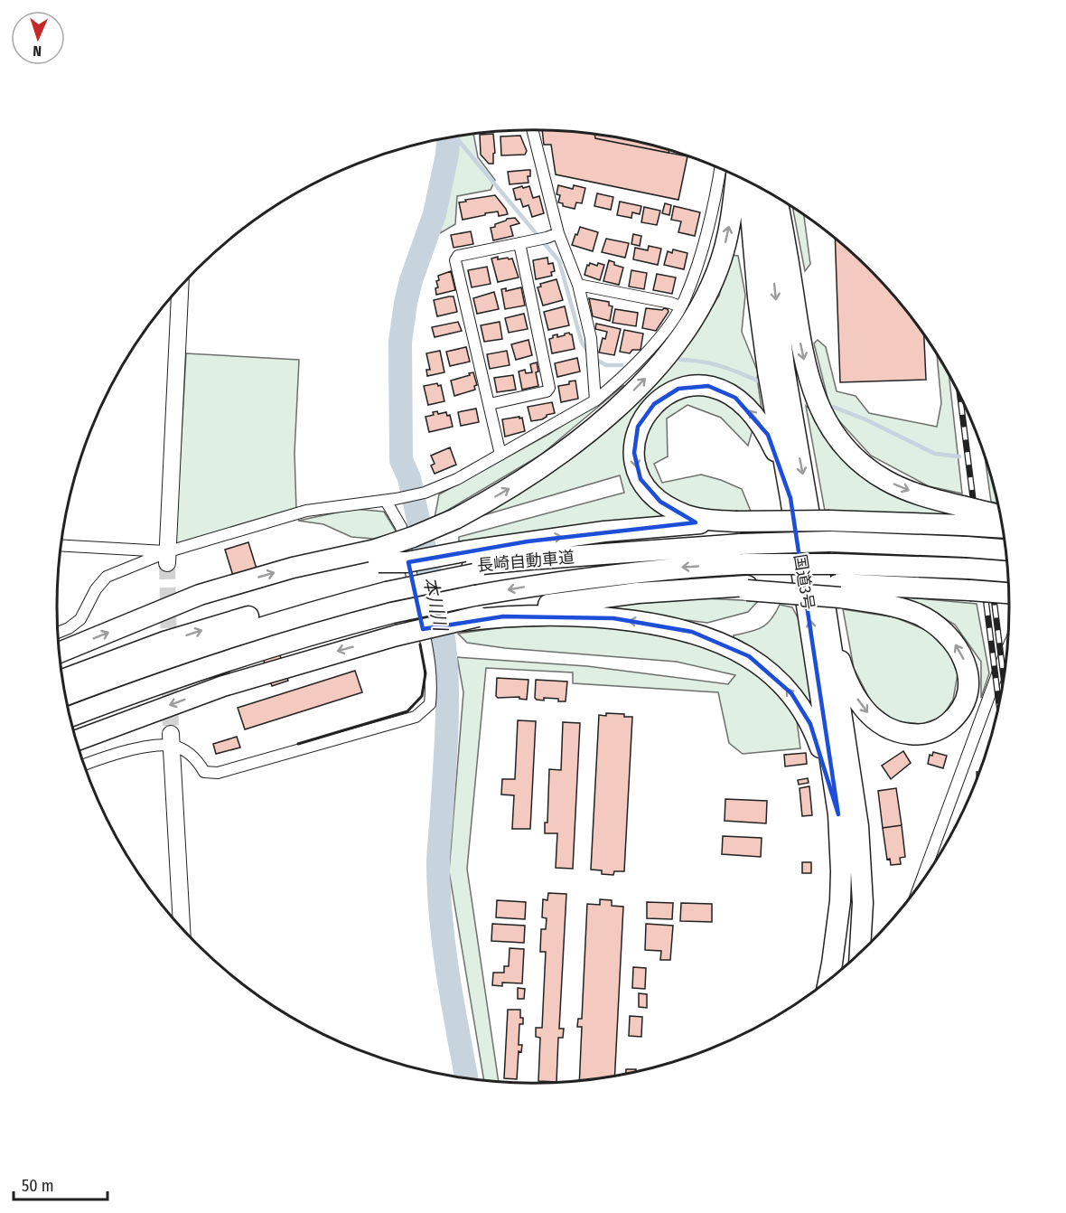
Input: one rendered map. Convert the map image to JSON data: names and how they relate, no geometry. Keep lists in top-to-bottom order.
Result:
{
  "streets": {
    "highway": ["長崎自動車道", "国道3号"]
  },
  "water": ["本川川"],
  "scale_bar": "50 m",
  "north": "bottom"
}
